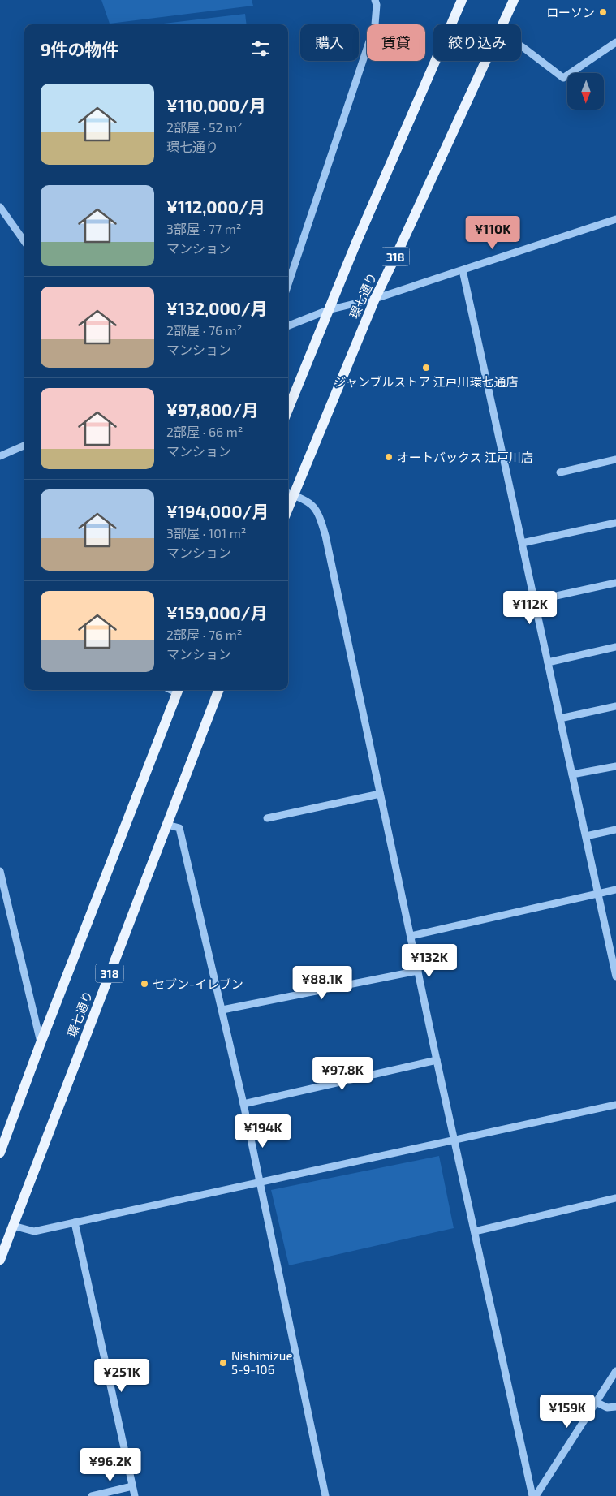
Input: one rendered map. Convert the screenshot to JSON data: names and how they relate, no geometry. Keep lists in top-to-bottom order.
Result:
{
  "streets": {
    "main road": ["318", "環七通り"]
  },
  "places": [
    "ローソン",
    "ジャンブルストア 江戸川環七通店",
    "オートバックス 江戸川店",
    "セブン-イレブン",
    "Nishimizue 5-9-106"
  ],
  "north": "bottom",
  "page": {
    "chip": ["購入", "賃貸", "絞り込み"],
    "heading": "9件の物件",
    "list": [
      {
        "name": "¥110,000/月",
        "note": "2部屋 · 52 m² · 環七通り"
      },
      {
        "name": "¥112,000/月",
        "note": "3部屋 · 77 m² · マンション"
      },
      {
        "name": "¥132,000/月",
        "note": "2部屋 · 76 m² · マンション"
      },
      {
        "name": "¥97,800/月",
        "note": "2部屋 · 66 m² · マンション"
      },
      {
        "name": "¥194,000/月",
        "note": "3部屋 · 101 m² · マンション"
      },
      {
        "name": "¥159,000/月",
        "note": "2部屋 · 76 m² · マンション"
      }
    ],
    "price": [
      "¥110K",
      "¥112K",
      "¥132K",
      "¥88.1K",
      "¥97.8K",
      "¥194K",
      "¥251K",
      "¥159K",
      "¥96.2K"
    ]
  }
}
